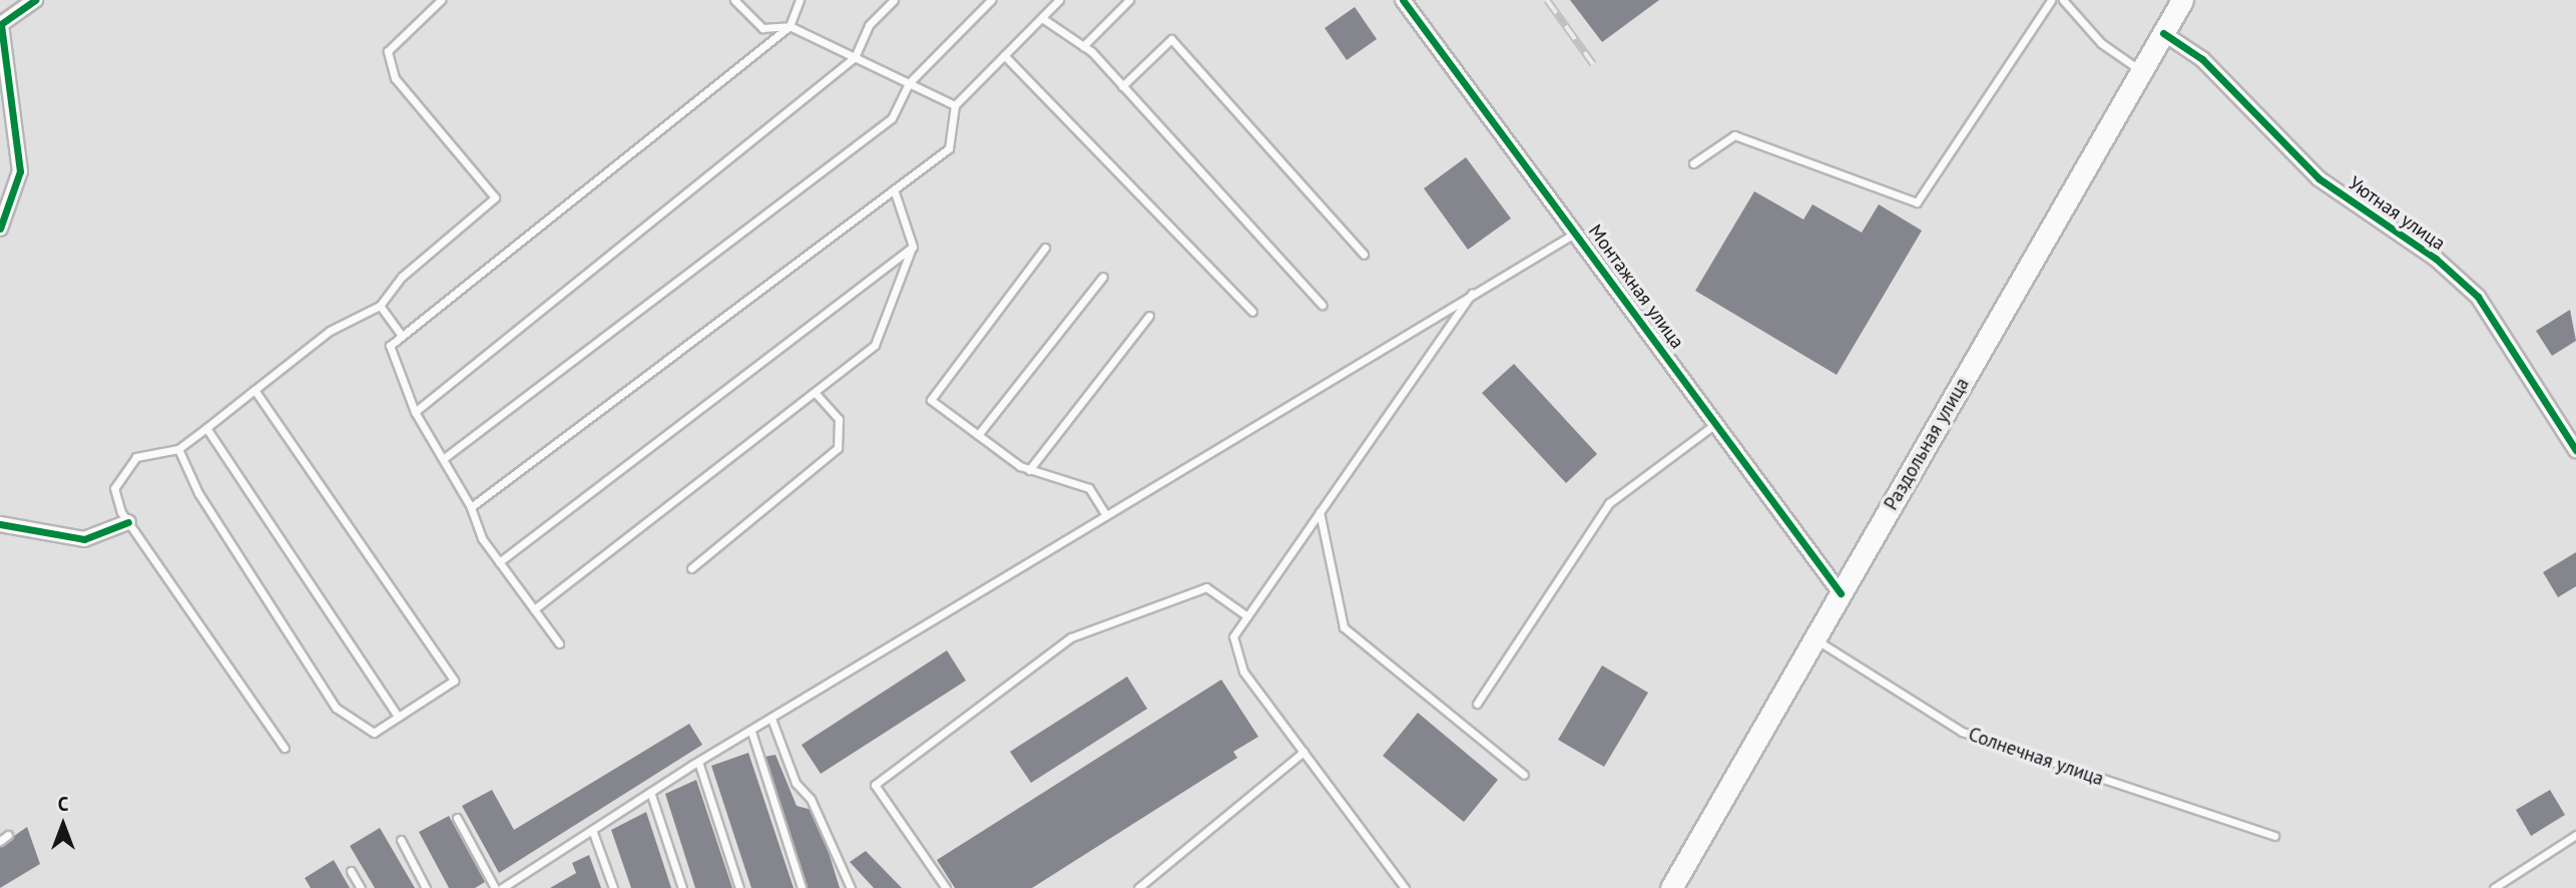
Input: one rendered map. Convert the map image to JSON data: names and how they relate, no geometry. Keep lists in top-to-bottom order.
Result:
{
  "streets": {
    "main road": ["Раздольная улица"],
    "street": ["Уютная улица", "Монтажная улица"],
    "lane": ["Солнечная улица"]
  },
  "crossings": [
    ["Уютная улица", "Раздольная улица"],
    ["Монтажная улица", "Раздольная улица"],
    ["Раздольная улица", "Солнечная улица"]
  ],
  "north": "top"
}
